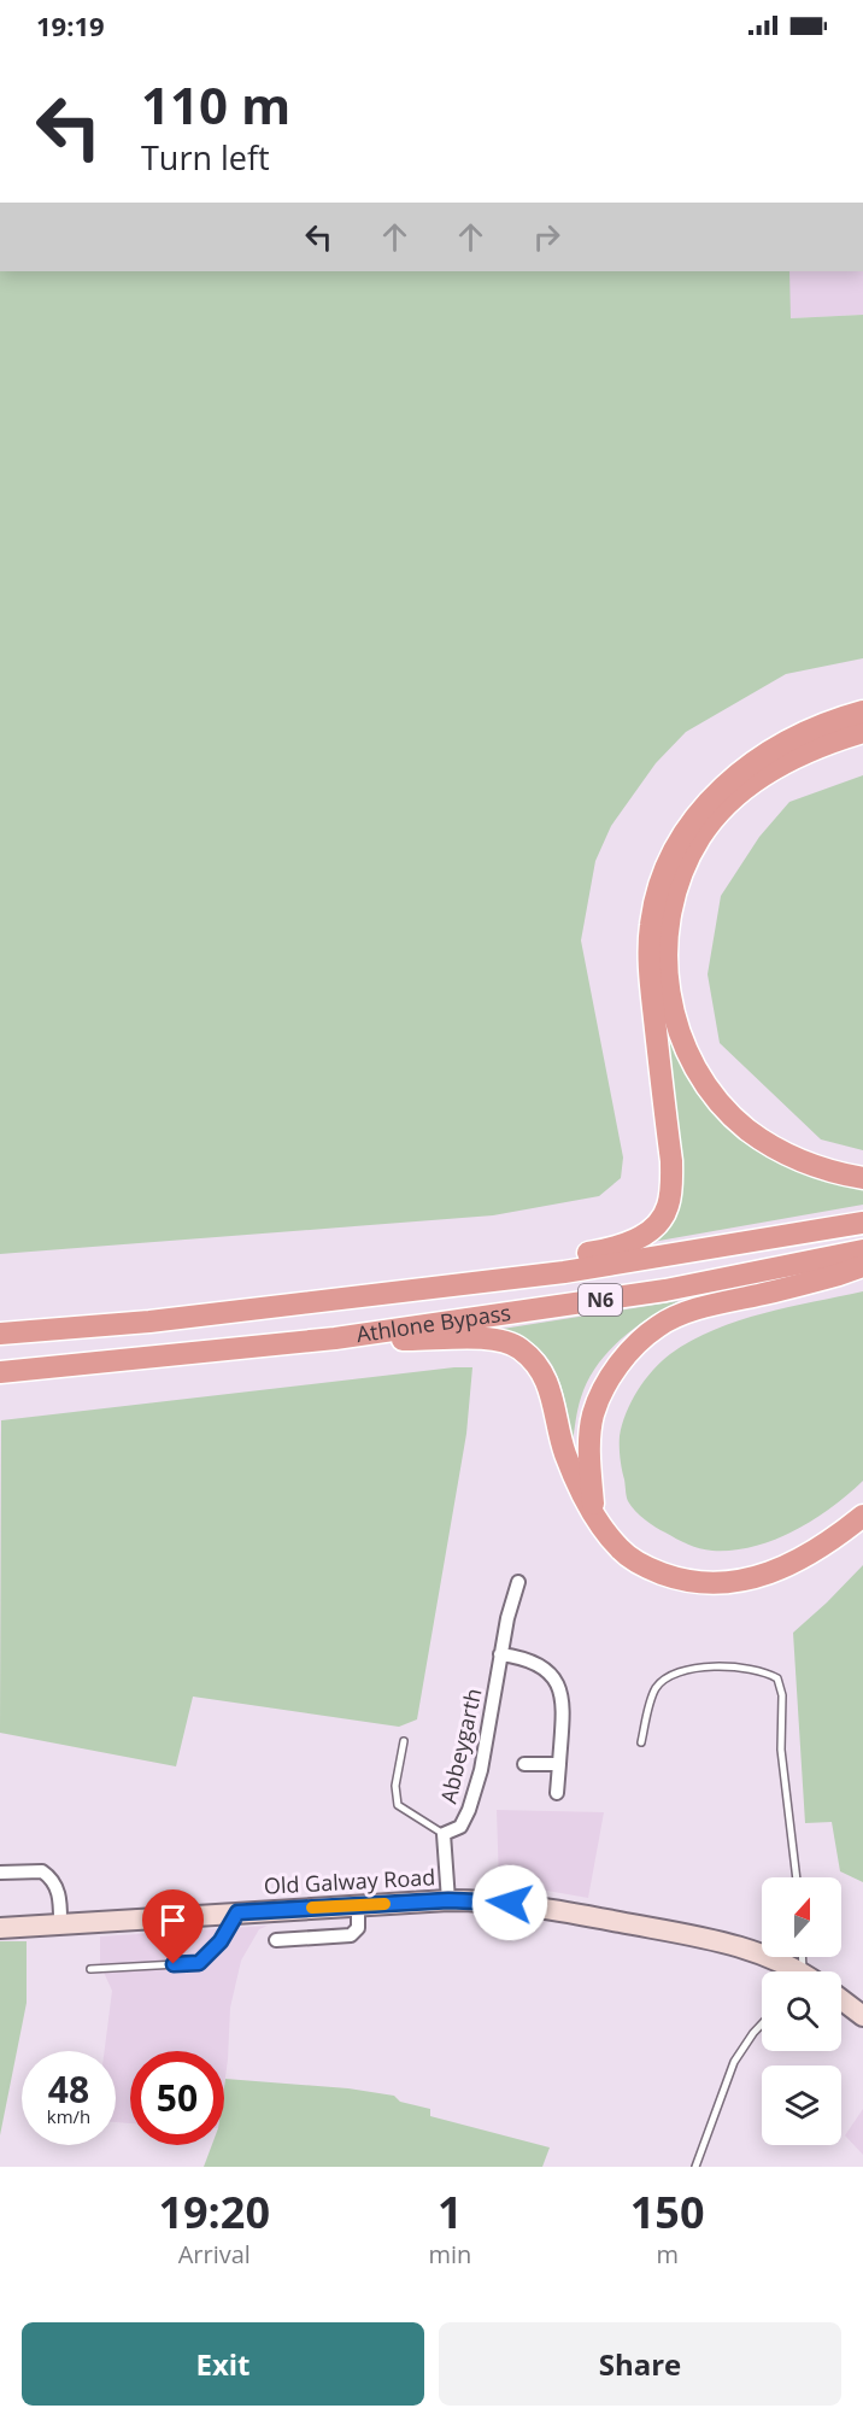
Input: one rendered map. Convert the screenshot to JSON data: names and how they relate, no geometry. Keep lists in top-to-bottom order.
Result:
{
  "streets": {
    "highway": ["N6", "Athlone Bypass"],
    "main road": ["Old Galway Road"],
    "street": ["Abbeygarth"]
  },
  "crossings": [
    ["Abbeygarth", "Old Galway Road"]
  ],
  "north": "top",
  "page": {
    "status": "19:19",
    "turn": ["110 m", "Turn left"],
    "speed": "48 km/h",
    "limit": "50",
    "eta": [
      "19:20",
      "Arrival",
      "1",
      "min",
      "150",
      "m"
    ],
    "buttons": ["Exit", "Share"]
  }
}
